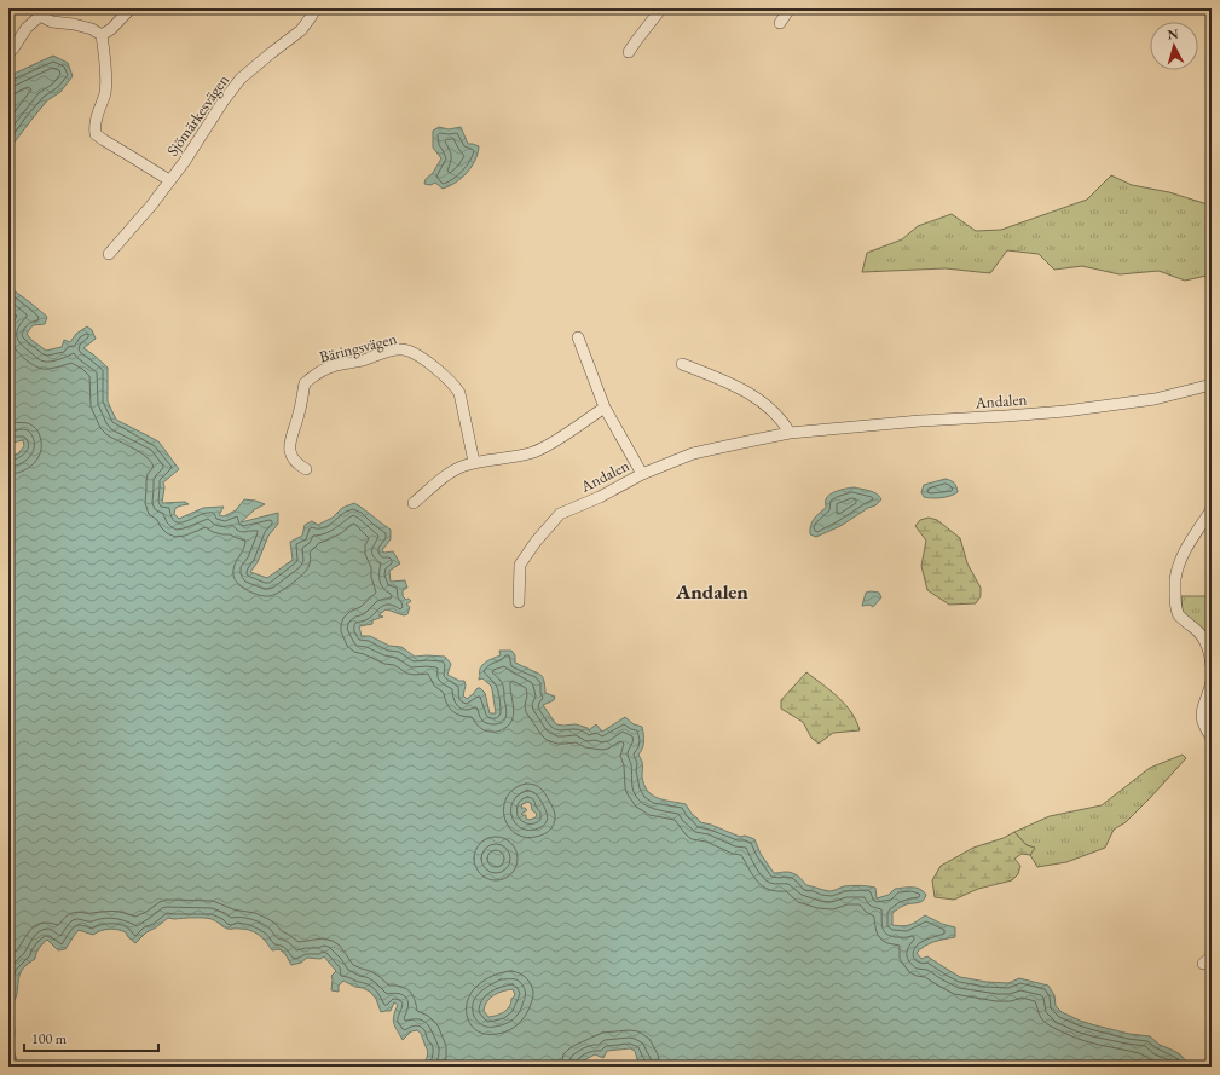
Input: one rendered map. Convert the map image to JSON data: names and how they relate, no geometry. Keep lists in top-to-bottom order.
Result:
{
  "streets": {
    "street": ["Sjömärkesvägen", "Bäringsvägen", "Andalen"]
  },
  "districts": ["Andalen"],
  "scale_bar": "100 m",
  "north": "top"
}
